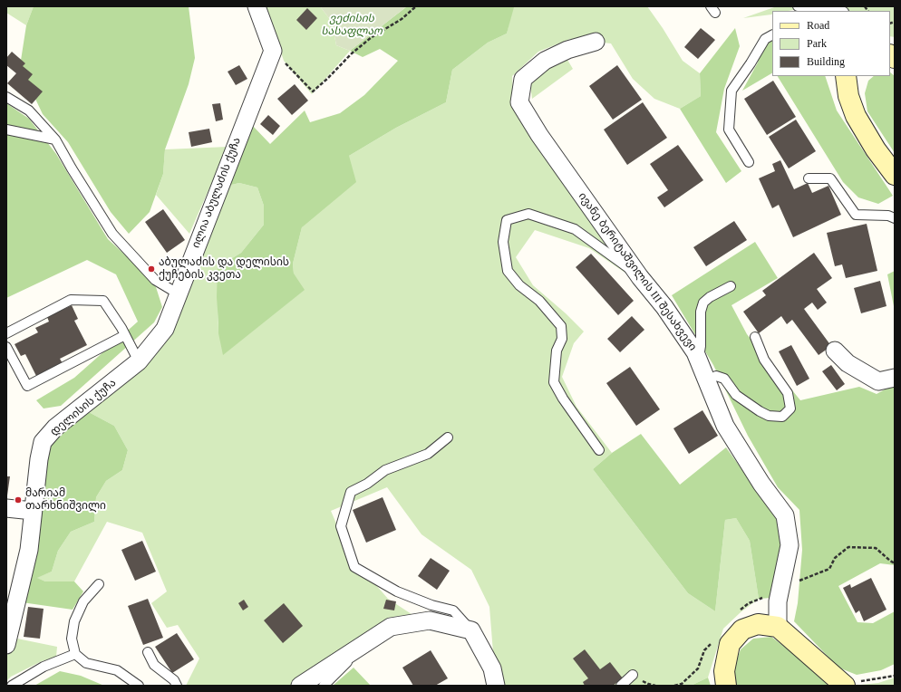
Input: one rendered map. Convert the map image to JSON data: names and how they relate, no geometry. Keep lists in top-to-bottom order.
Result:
{
  "streets": {
    "street": ["ილია აბულაძის ქუჩა", "ივანე ბერიტაშვილის III შესახვევი", "დელისის ქუჩა"]
  },
  "crossings": [
    ["ილია აბულაძის ქუჩა", "დელისის ქუჩა"]
  ],
  "parks": ["ვეძისის სასაფლაო"],
  "places": ["აბულაძის და დელისის ქუჩების კვეთა", "მარიამ თარხნიშვილი"],
  "legend": ["Road", "Park", "Building"]
}
